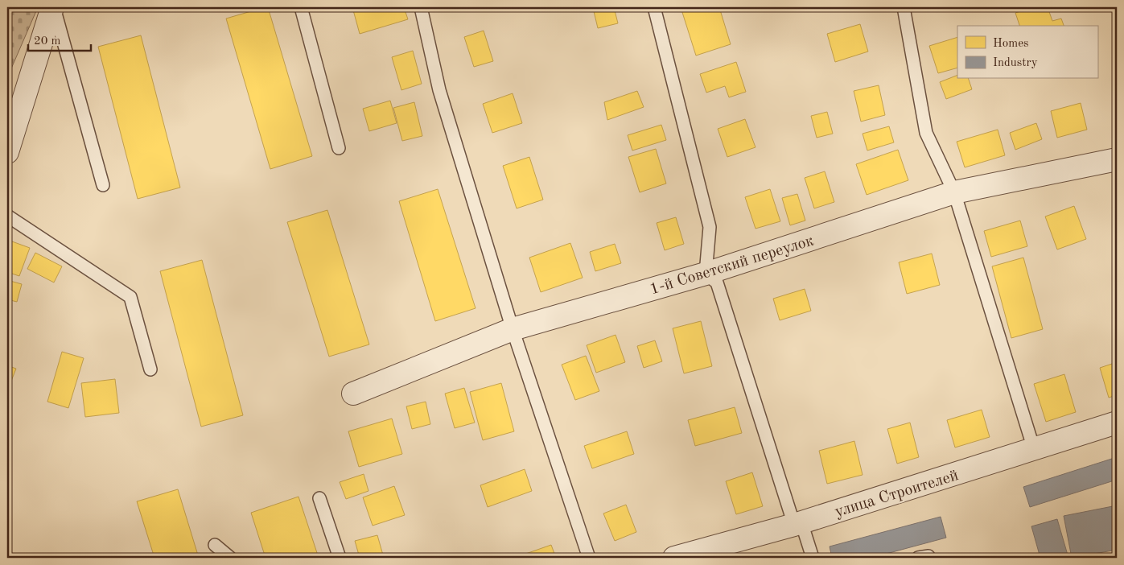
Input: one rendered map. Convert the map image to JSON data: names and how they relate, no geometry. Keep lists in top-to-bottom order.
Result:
{
  "streets": {
    "street": ["1-й Советский переулок", "улица Строителей"]
  },
  "legend": ["Homes", "Industry"],
  "scale_bar": "20 m"
}
